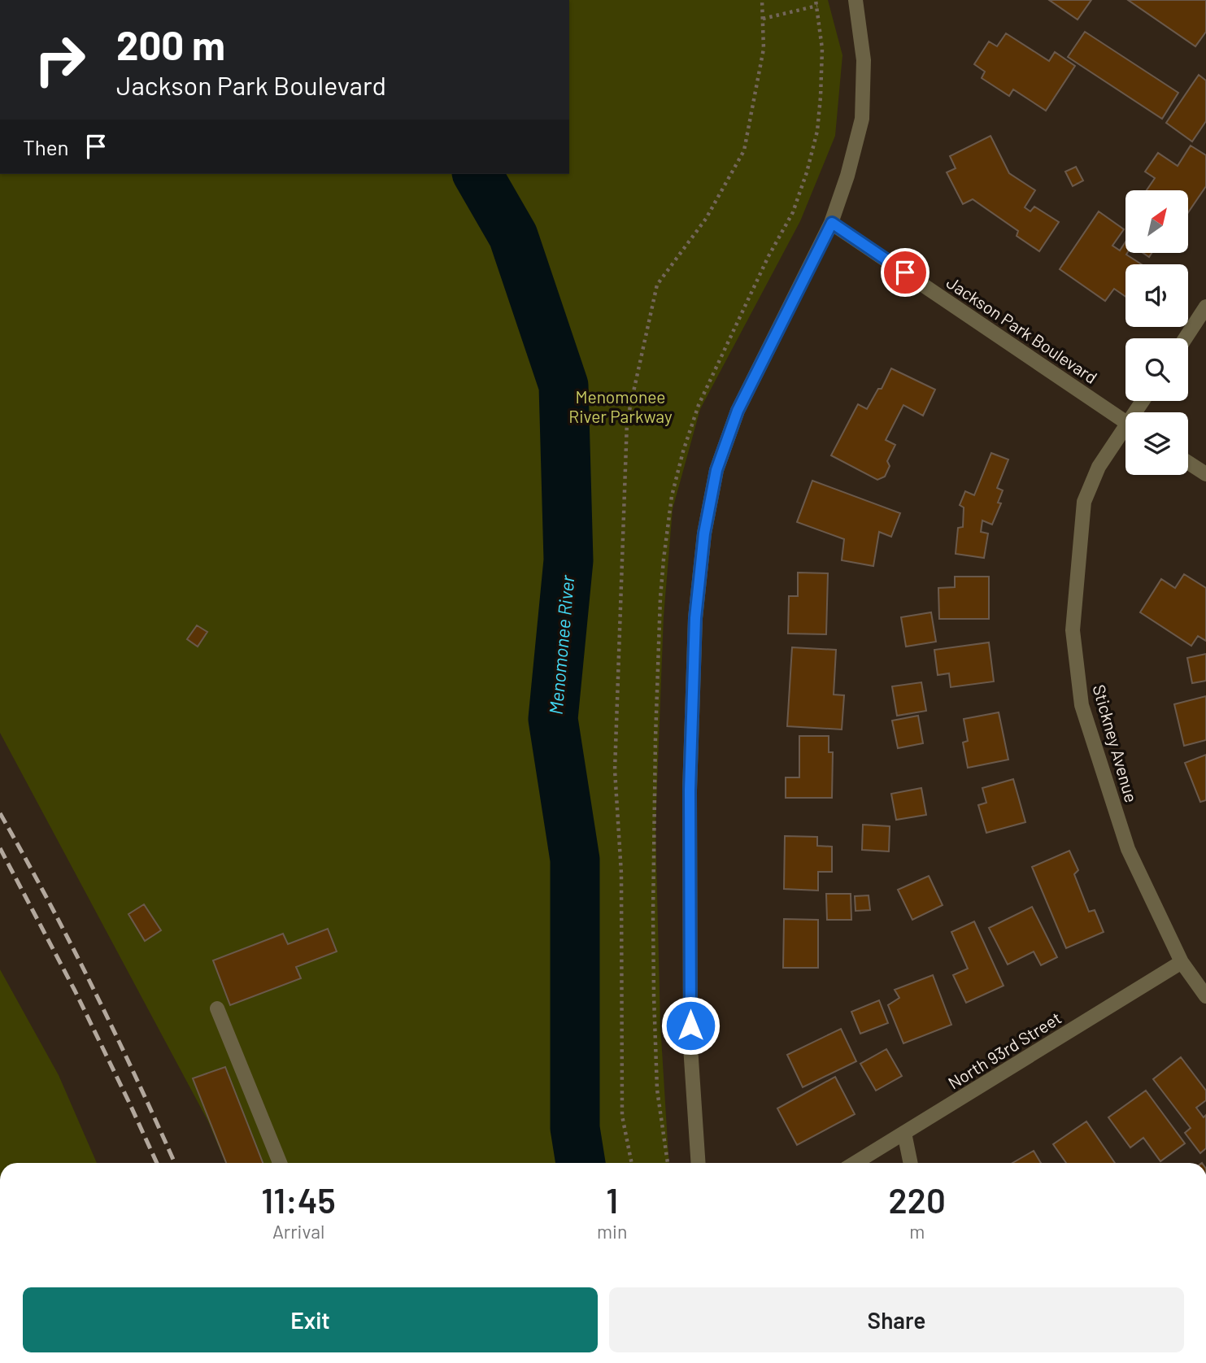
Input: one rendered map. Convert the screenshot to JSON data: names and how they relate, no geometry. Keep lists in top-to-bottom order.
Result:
{
  "streets": {
    "street": ["Jackson Park Boulevard", "Stickney Avenue", "North 93rd Street"]
  },
  "crossings": [
    ["Stickney Avenue", "North 93rd Street"]
  ],
  "water": ["Menomonee River"],
  "parks": ["Menomonee River Parkway"],
  "north": "top right",
  "page": {
    "turn": ["200 m", "Jackson Park Boulevard"],
    "then": "Then",
    "eta": [
      "11:45",
      "Arrival",
      "1",
      "min",
      "220",
      "m"
    ],
    "buttons": ["Exit", "Share"]
  }
}
